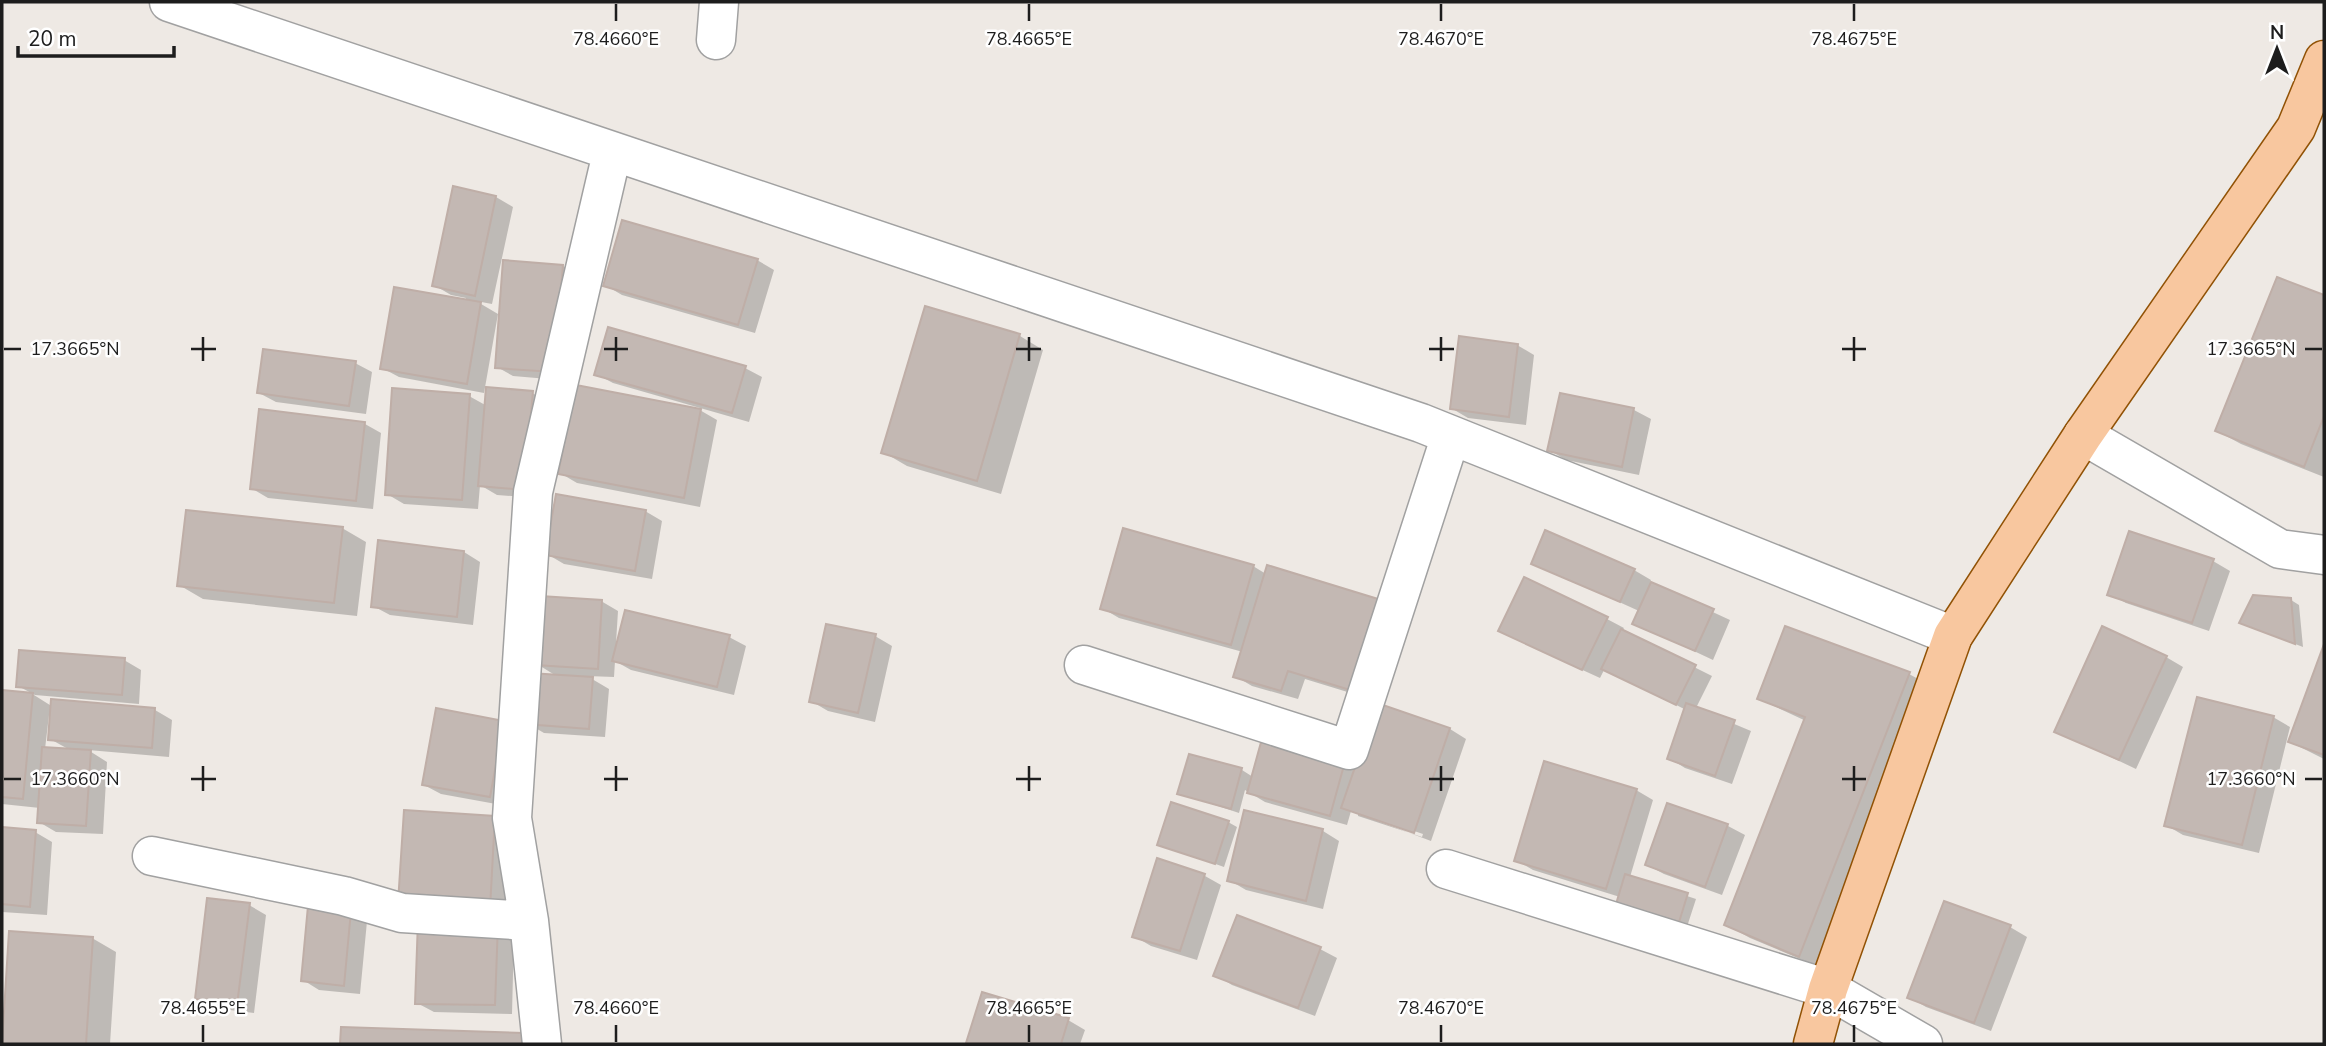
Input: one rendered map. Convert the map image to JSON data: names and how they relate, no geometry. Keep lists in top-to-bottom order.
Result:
{
  "scale_bar": "20 m",
  "north": "top",
  "coordinates": [
    "78.4660°E",
    "78.4665°E",
    "78.4670°E",
    "78.4675°E",
    "17.3665°N",
    "17.3660°N",
    "78.4655°E"
  ]
}
